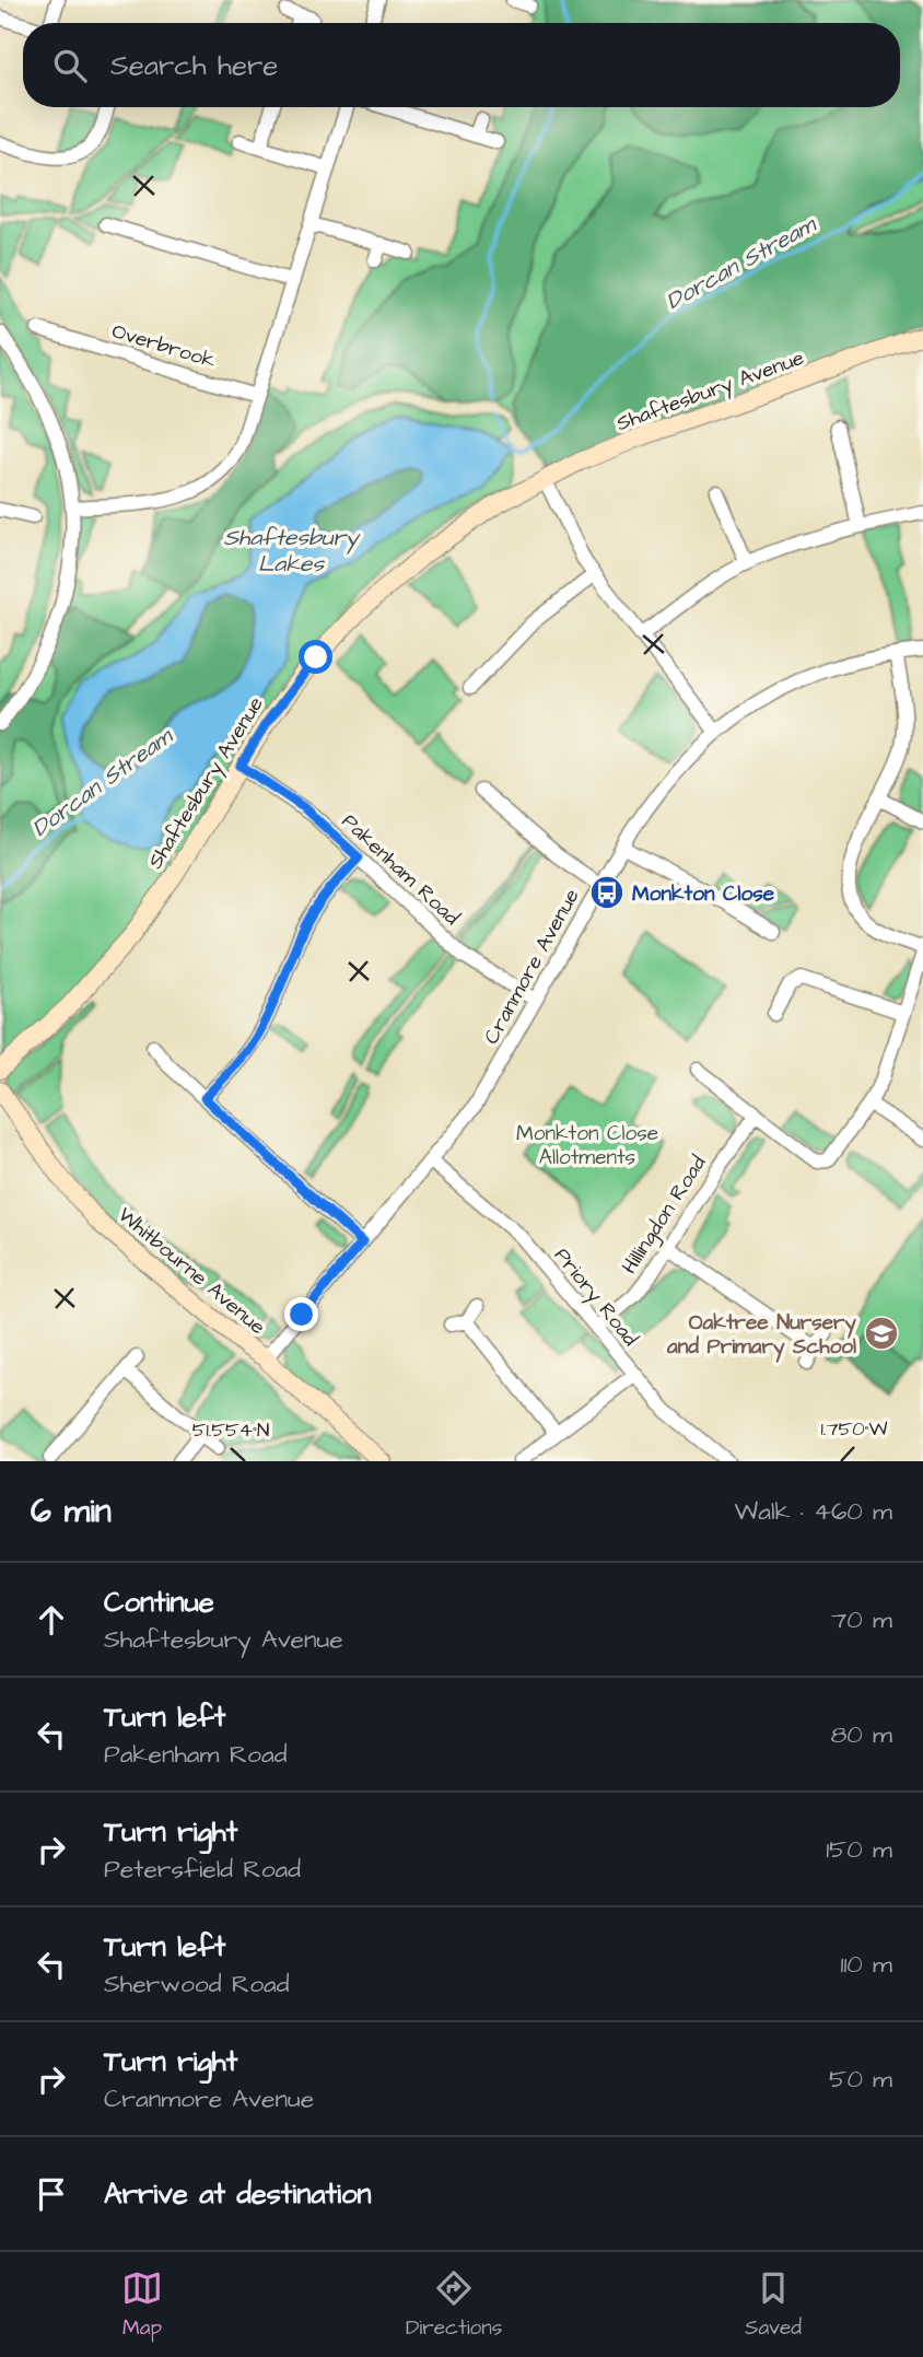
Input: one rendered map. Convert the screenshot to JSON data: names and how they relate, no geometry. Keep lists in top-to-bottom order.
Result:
{
  "streets": {
    "street": [
      "Overbrook",
      "Shaftesbury Avenue",
      "Pakenham Road",
      "Cranmore Avenue",
      "Hillingdon Road",
      "Whitbourne Avenue",
      "Priory Road"
    ]
  },
  "crossings": [
    ["Shaftesbury Avenue", "Pakenham Road"],
    ["Pakenham Road", "Cranmore Avenue"],
    ["Cranmore Avenue", "Whitbourne Avenue"],
    ["Cranmore Avenue", "Priory Road"],
    ["Hillingdon Road", "Priory Road"]
  ],
  "water": ["Dorcan Stream", "Shaftesbury Lakes"],
  "parks": ["Monkton Close Allotments"],
  "places": {
    "bus stop": ["Monkton Close"],
    "school or university": ["Oaktree Nursery and Primary School"]
  },
  "page": {
    "search": "Search here",
    "heading": ["6 min", "Walk · 460 m"],
    "list": [
      ["Continue", "Shaftesbury Avenue", "70 m"],
      ["Turn left", "Pakenham Road", "80 m"],
      ["Turn right", "Petersfield Road", "150 m"],
      ["Turn left", "Sherwood Road", "110 m"],
      ["Turn right", "Cranmore Avenue", "50 m"],
      "Arrive at destination"
    ],
    "nav": ["Map", "Directions", "Saved"]
  },
  "coordinates": ["1.750°W", "51.554°N"]
}
